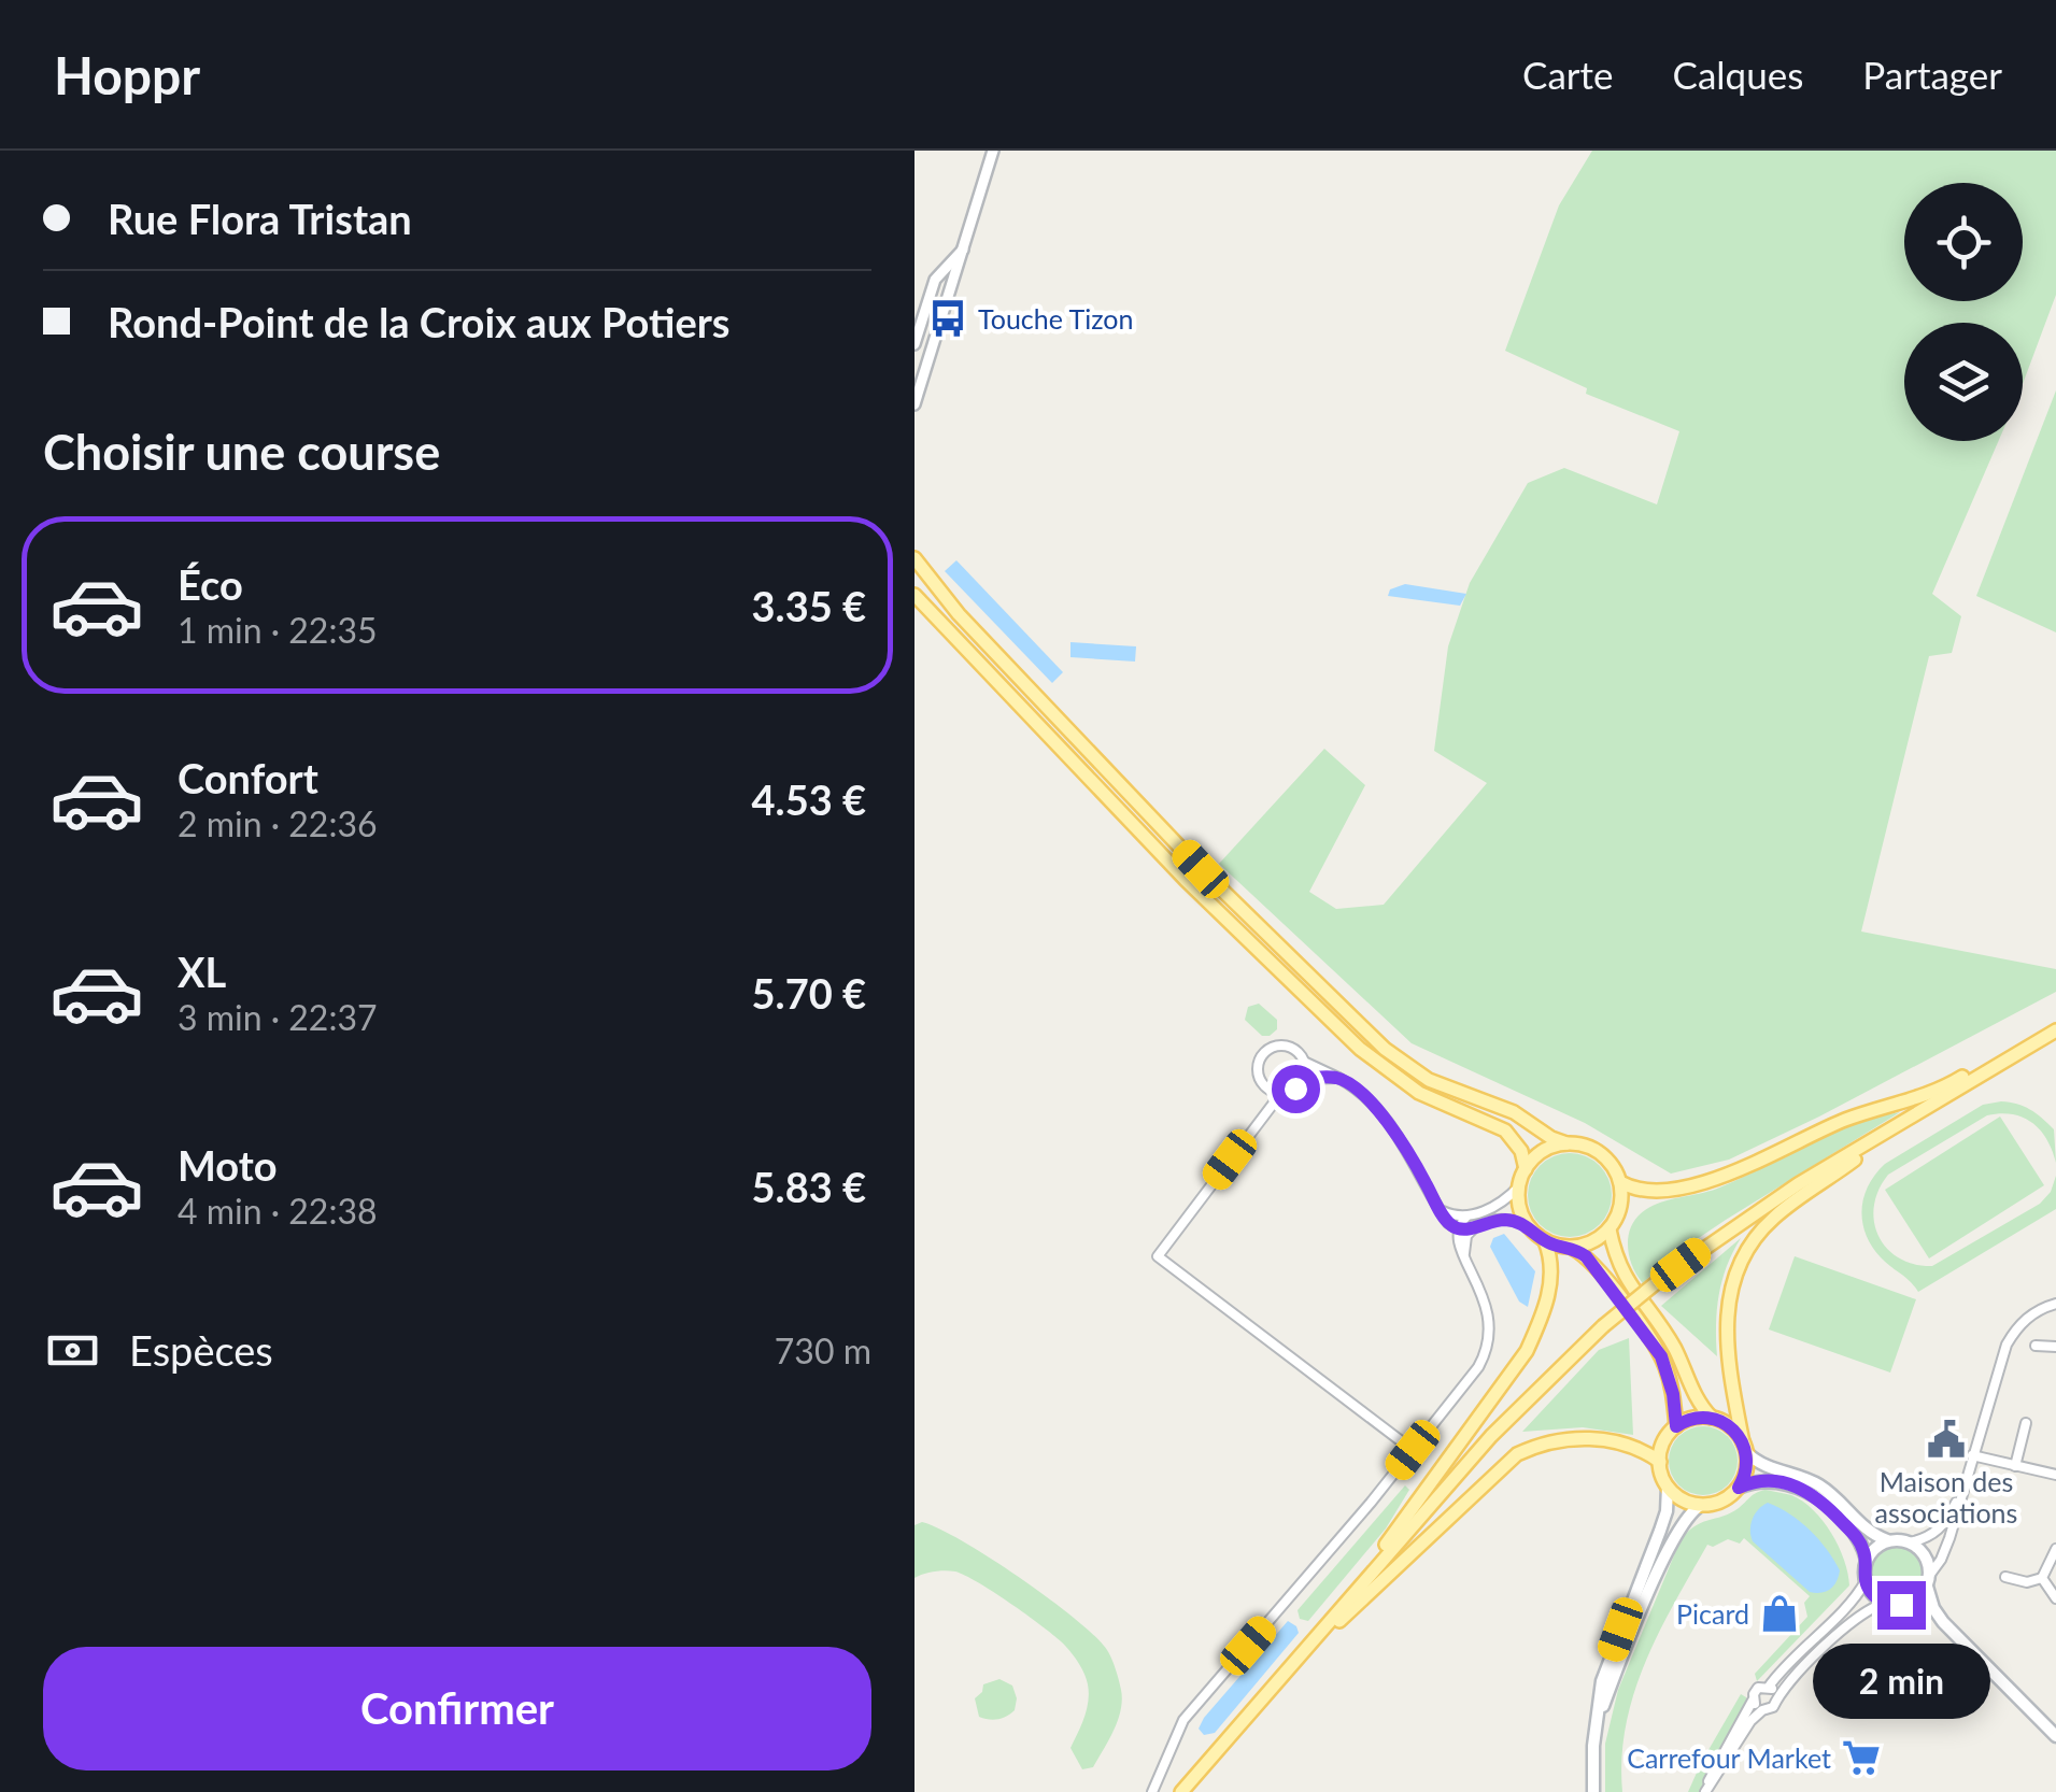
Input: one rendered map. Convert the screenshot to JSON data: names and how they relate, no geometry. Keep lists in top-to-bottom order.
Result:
{
  "places": {
    "bus stop": ["Touche Tizon"],
    "public building": ["Maison des associations"],
    "shop": ["Picard"],
    "supermarket": ["Carrefour Market"]
  },
  "page": {
    "header": "Hoppr",
    "nav": ["Carte", "Calques", "Partager"],
    "banner": ["Rue Flora Tristan", "Rond-Point de la Croix aux Potiers"],
    "heading": "Choisir une course",
    "list": [
      {
        "name": "Éco",
        "note": "1 min · 22:35",
        "value": "3.35 €"
      },
      {
        "name": "Confort",
        "note": "2 min · 22:36",
        "value": "4.53 €"
      },
      {
        "name": "XL",
        "note": "3 min · 22:37",
        "value": "5.70 €"
      },
      {
        "name": "Moto",
        "note": "4 min · 22:38",
        "value": "5.83 €"
      }
    ],
    "pay": ["Espèces", "730 m"],
    "buttons": "Confirmer",
    "bubble": "2 min"
  }
}
